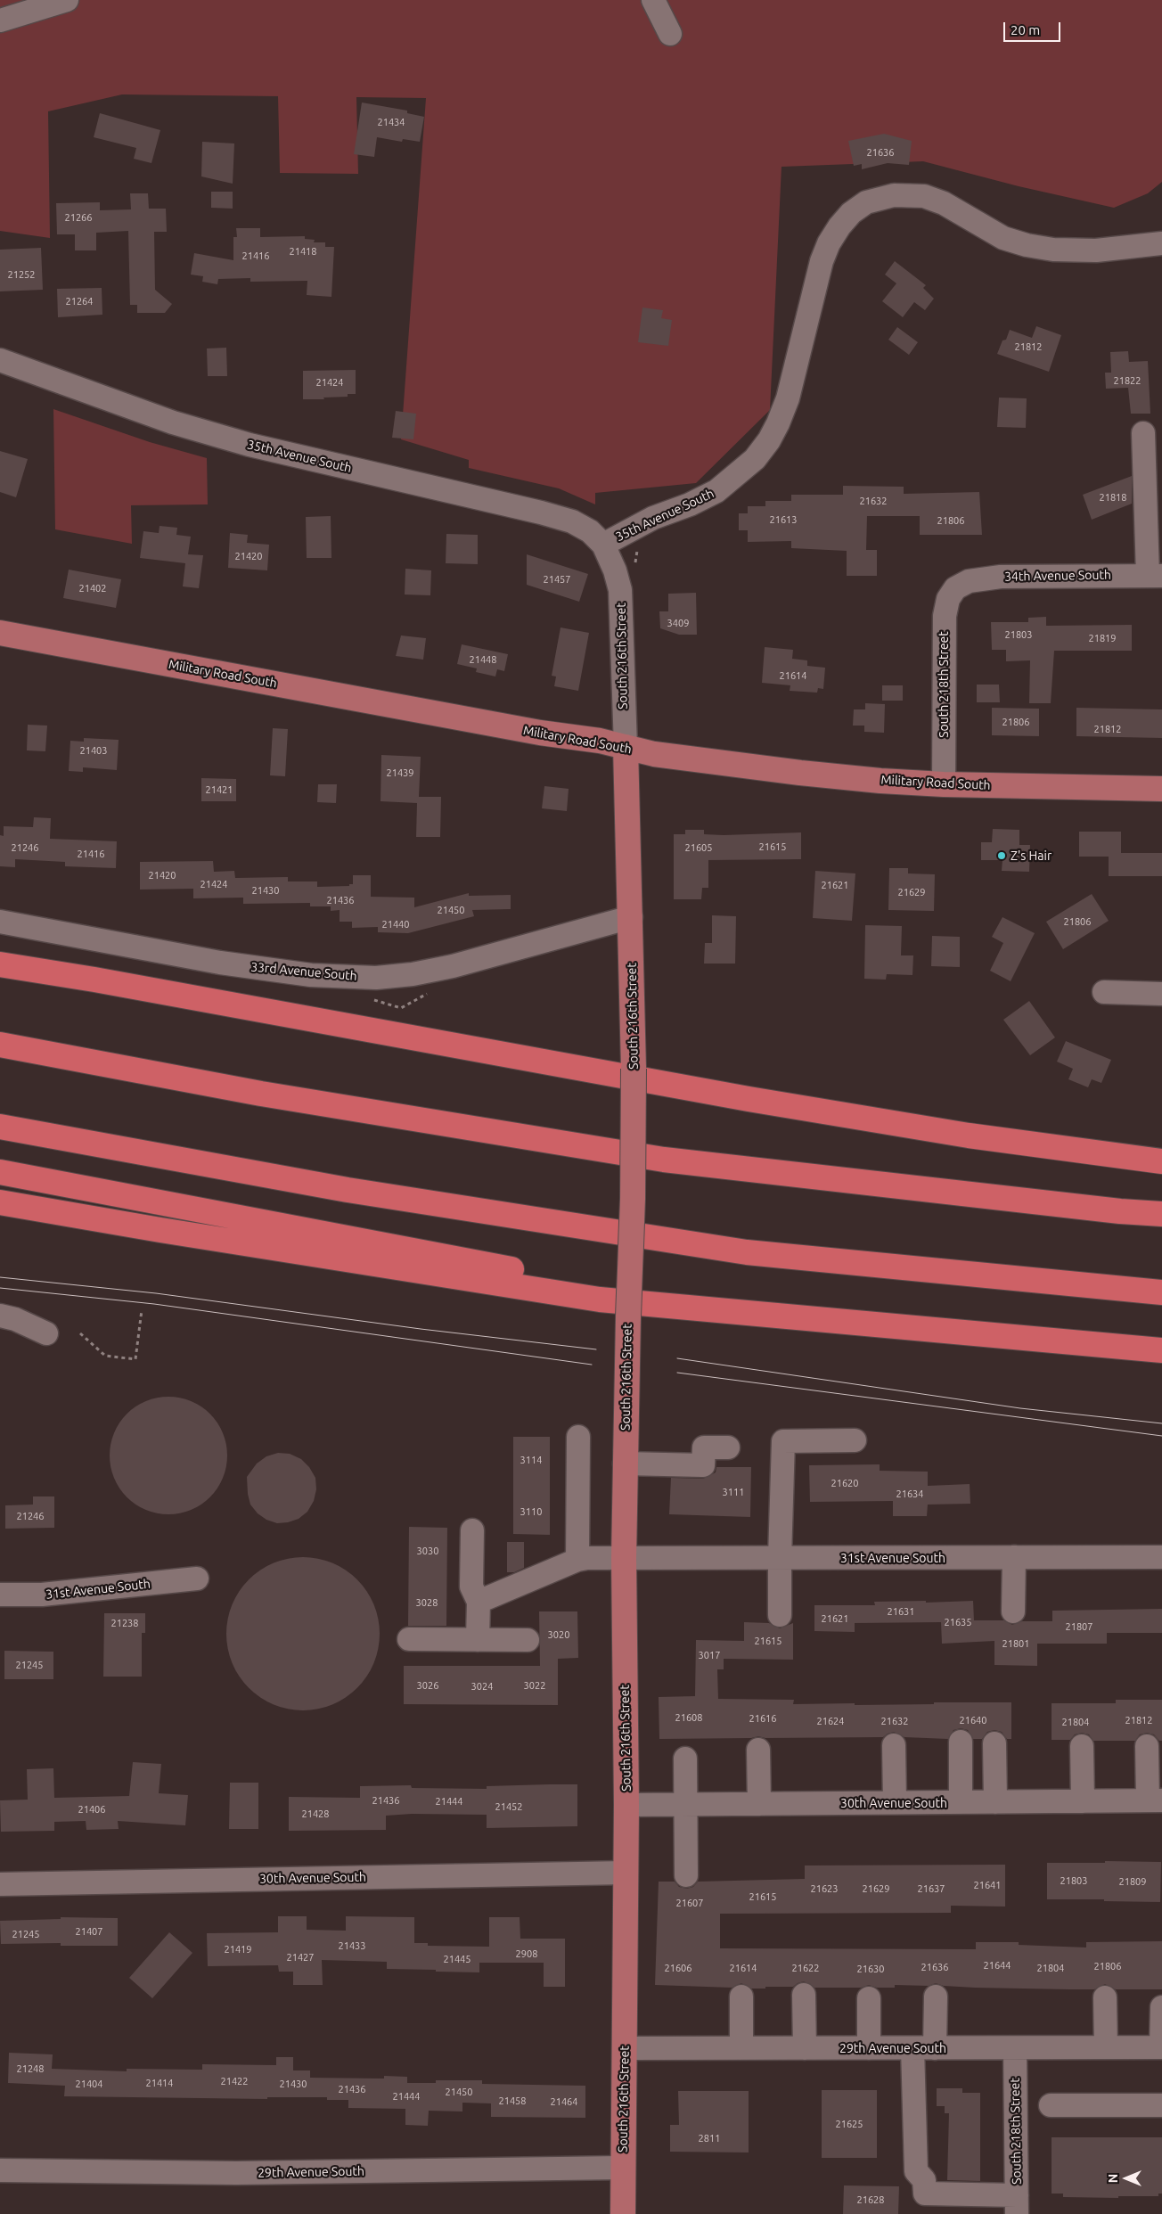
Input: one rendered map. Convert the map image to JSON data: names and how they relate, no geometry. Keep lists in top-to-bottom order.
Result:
{
  "streets": {
    "main road": ["South 216th Street", "Military Road South"],
    "street": [
      "35th Avenue South",
      "34th Avenue South",
      "South 218th Street",
      "33rd Avenue South",
      "31st Avenue South",
      "30th Avenue South",
      "29th Avenue South"
    ]
  },
  "crossings": [
    ["35th Avenue South", "South 216th Street"],
    ["34th Avenue South", "South 218th Street"],
    ["South 216th Street", "Military Road South"],
    ["South 216th Street", "33rd Avenue South"],
    ["South 216th Street", "31st Avenue South"],
    ["South 216th Street", "30th Avenue South"],
    ["South 216th Street", "29th Avenue South"],
    ["Military Road South", "South 218th Street"],
    ["South 218th Street", "29th Avenue South"]
  ],
  "places": ["Z's Hair"],
  "house_numbers": [
    "21434",
    "21636",
    "21266",
    "21418",
    "21416",
    "21252",
    "21264",
    "21812",
    "21822",
    "21424",
    "21818",
    "21632",
    "21613",
    "21806",
    "21420",
    "21457",
    "21402",
    "3409",
    "21803",
    "21819",
    "21448",
    "21614",
    "21806",
    "21812",
    "21403",
    "21439",
    "21421",
    "21615",
    "21246",
    "21605",
    "21416",
    "21420",
    "21424",
    "21621",
    "21430",
    "21629",
    "21436",
    "21450",
    "21806",
    "21440",
    "3114",
    "21620",
    "3111",
    "21634",
    "3110",
    "21246",
    "3030",
    "3028",
    "21631",
    "21621",
    "21635",
    "21238",
    "21807",
    "3020",
    "21615",
    "21801",
    "3017",
    "21245",
    "3026",
    "3022",
    "3024",
    "21608",
    "21616",
    "21640",
    "21812",
    "21624",
    "21632",
    "21804",
    "21436",
    "21444",
    "21452",
    "21406",
    "21428",
    "21803",
    "21809",
    "21641",
    "21623",
    "21629",
    "21637",
    "21615",
    "21607",
    "21407",
    "21245",
    "21433",
    "21419",
    "2908",
    "21427",
    "21445",
    "21644",
    "21806",
    "21636",
    "21606",
    "21614",
    "21622",
    "21804",
    "21630",
    "21248",
    "21422",
    "21414",
    "21404",
    "21430",
    "21436",
    "21450",
    "21444",
    "21458",
    "21464",
    "21625",
    "2811",
    "21628"
  ],
  "scale_bar": "20 m",
  "north": "left"
}
